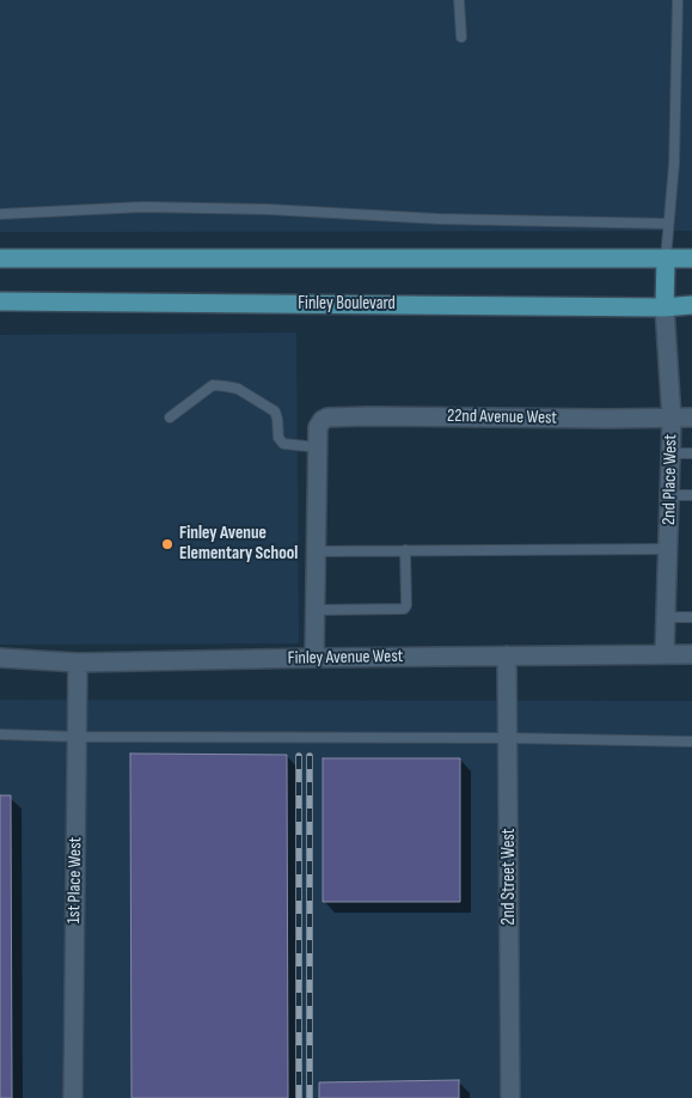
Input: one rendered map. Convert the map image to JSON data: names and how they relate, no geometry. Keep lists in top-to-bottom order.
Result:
{
  "streets": {
    "main road": ["Finley Boulevard"],
    "street": [
      "22nd Avenue West",
      "2nd Place West",
      "Finley Avenue West",
      "2nd Street West",
      "1st Place West"
    ]
  },
  "crossings": [
    ["Finley Boulevard", "2nd Place West"],
    ["22nd Avenue West", "2nd Place West"],
    ["2nd Place West", "Finley Avenue West"],
    ["Finley Avenue West", "2nd Street West"],
    ["Finley Avenue West", "1st Place West"]
  ],
  "places": ["Finley Avenue Elementary School"]
}
